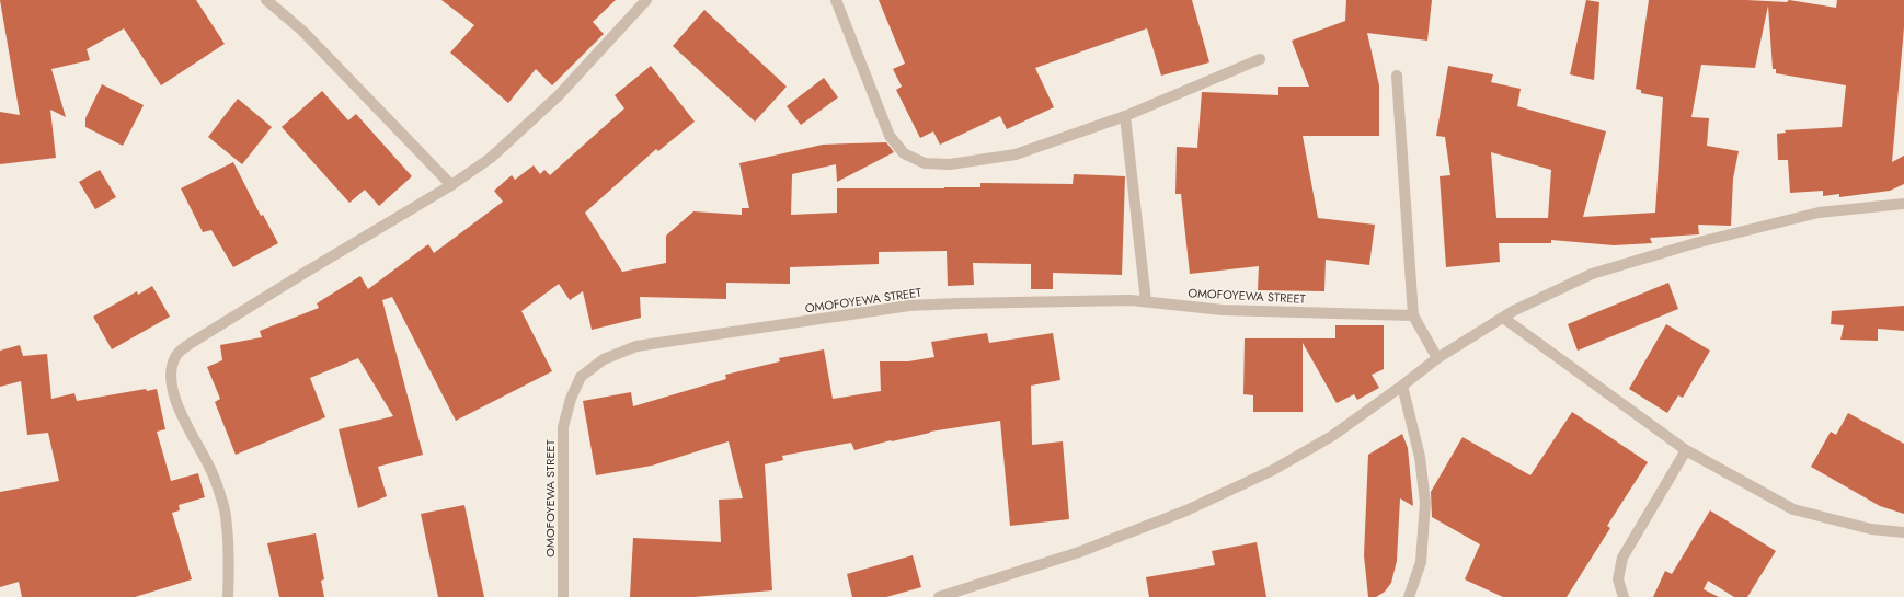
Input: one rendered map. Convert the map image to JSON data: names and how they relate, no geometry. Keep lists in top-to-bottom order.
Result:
{
  "streets": {
    "street": ["OMOFOYEWA STREET"]
  }
}
